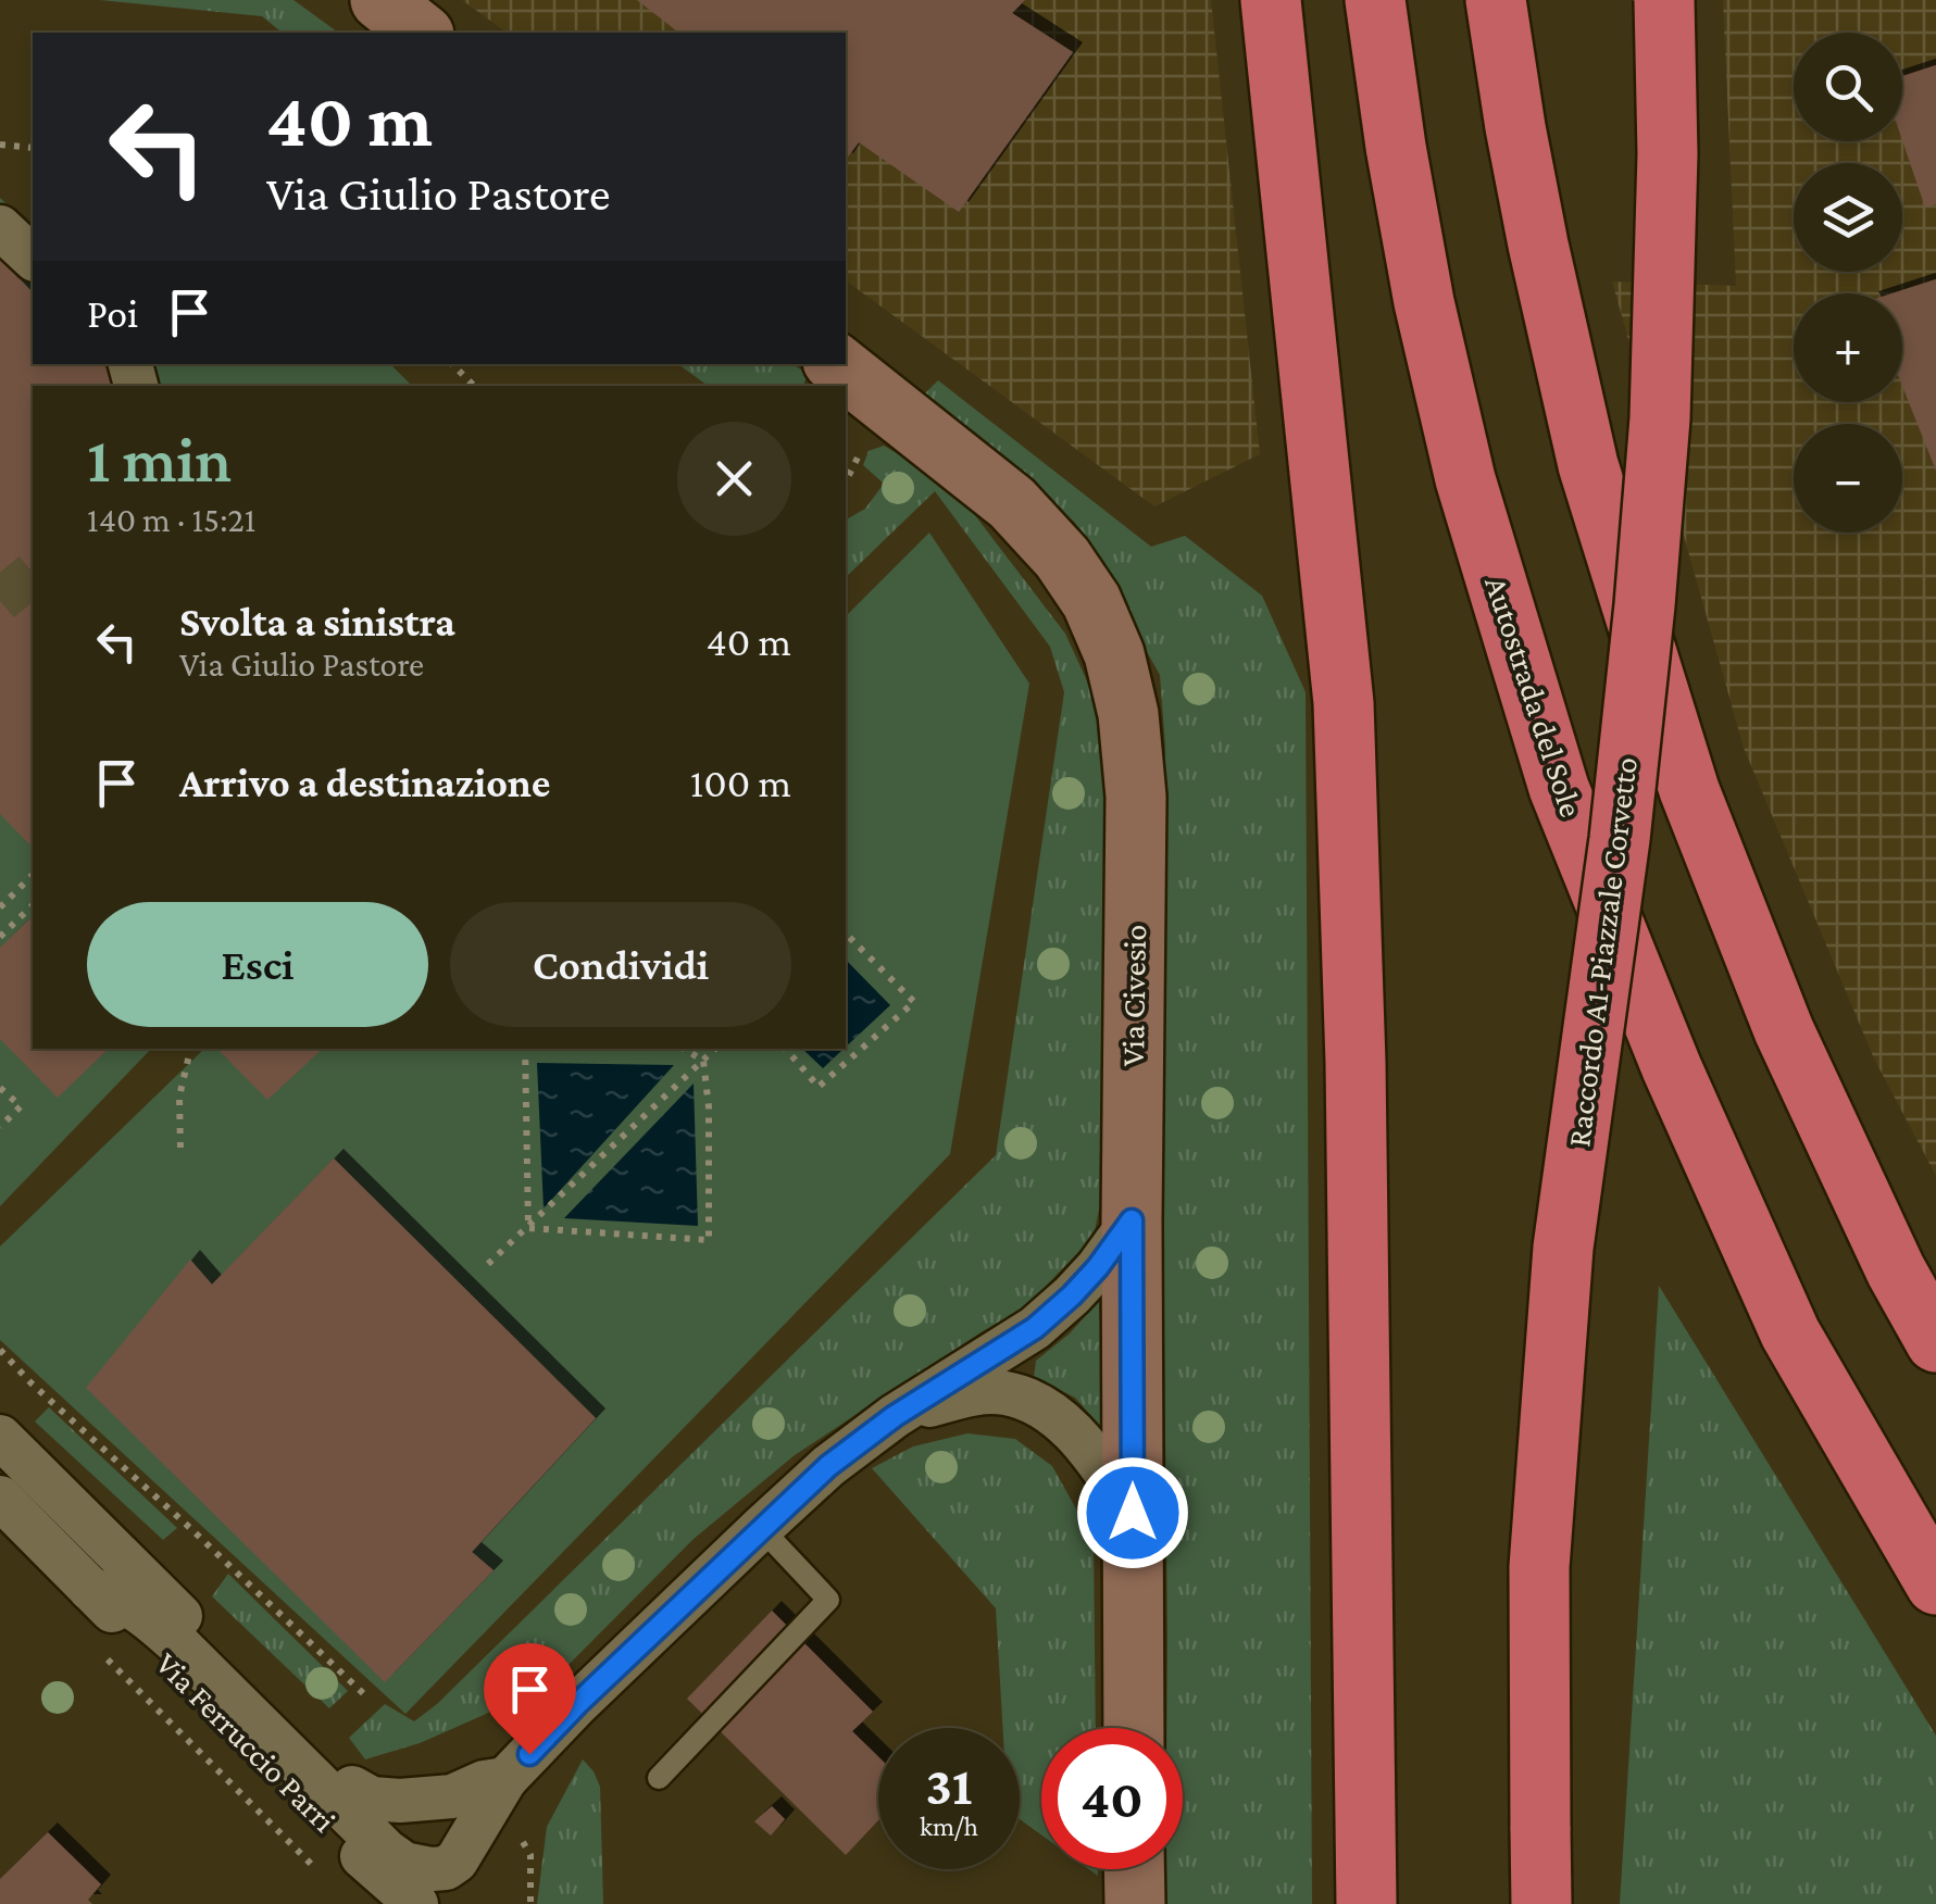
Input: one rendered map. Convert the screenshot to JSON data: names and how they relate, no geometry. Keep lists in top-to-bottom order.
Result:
{
  "streets": {
    "highway": ["Autostrada del Sole", "Raccordo A1-Piazzale Corvetto"],
    "street": ["Via Civesio", "Via Ferruccio Parri"]
  },
  "page": {
    "map_buttons": ["+", "−"],
    "turn": ["40 m", "Via Giulio Pastore"],
    "then": "Poi",
    "heading": ["1 min", "140 m · 15:21"],
    "list": [
      {
        "name": "Svolta a sinistra",
        "note": "Via Giulio Pastore",
        "value": "40 m"
      },
      {
        "name": "Arrivo a destinazione",
        "value": "100 m"
      }
    ],
    "buttons": ["Esci", "Condividi"],
    "speed": "31 km/h",
    "limit": "40"
  }
}
